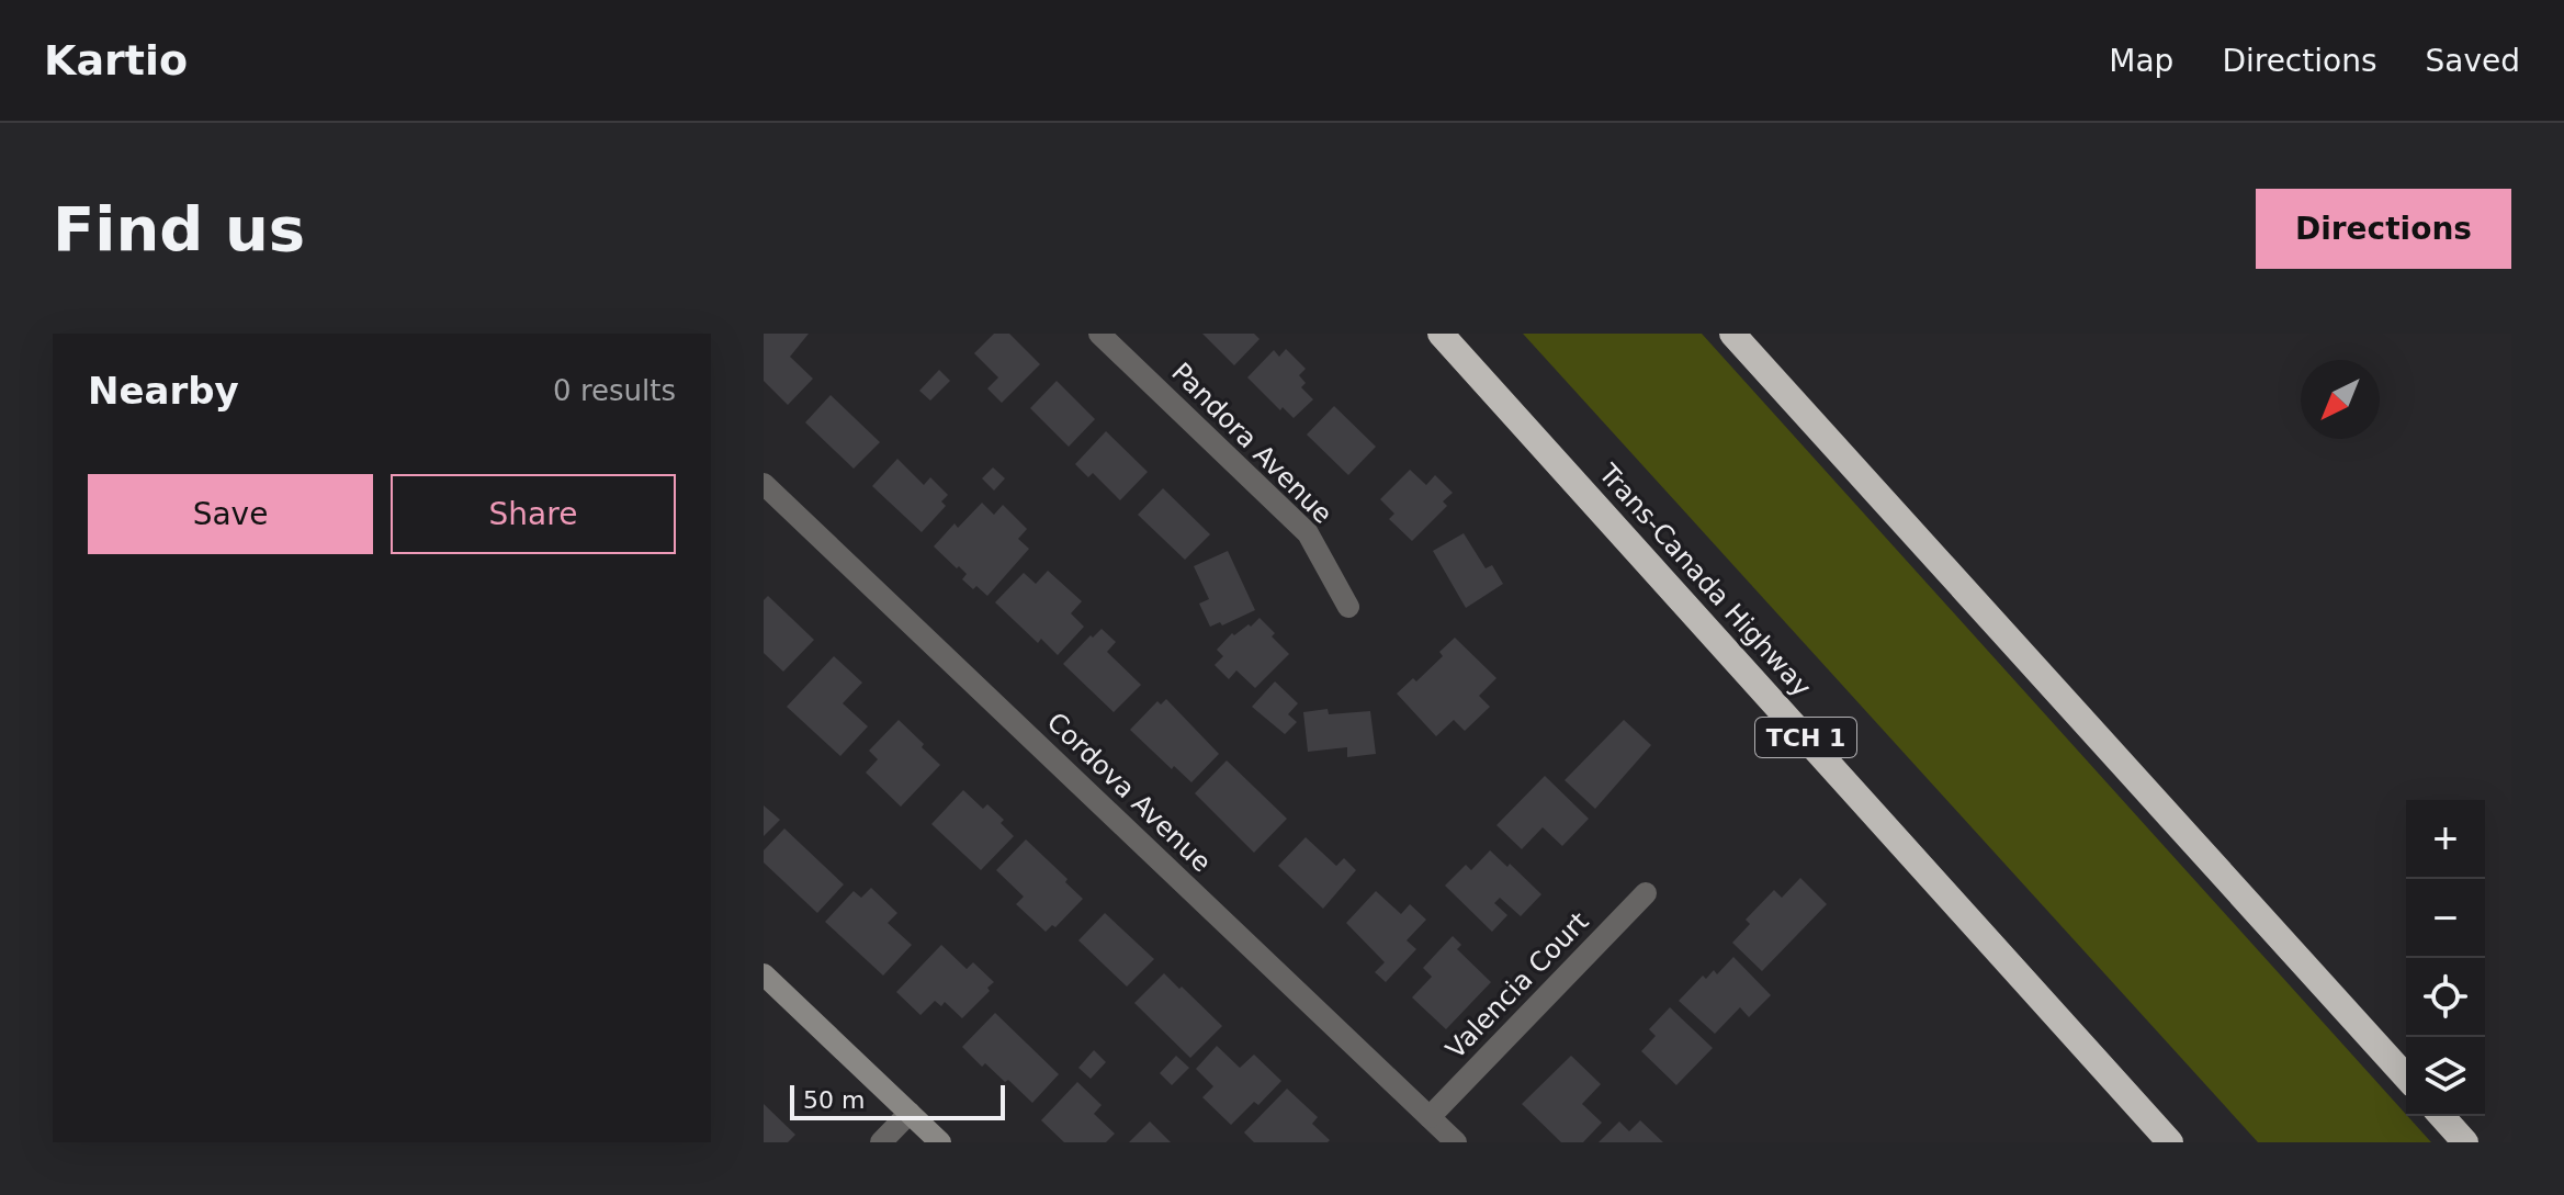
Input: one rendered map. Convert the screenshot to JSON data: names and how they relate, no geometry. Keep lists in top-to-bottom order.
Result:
{
  "streets": {
    "highway": ["Trans-Canada Highway", "TCH 1"],
    "street": ["Pandora Avenue", "Cordova Avenue", "Valencia Court"]
  },
  "crossings": [
    ["Cordova Avenue", "Valencia Court"]
  ],
  "scale_bar": "50 m",
  "north": "bottom left",
  "page": {
    "header": "Kartio",
    "nav": ["Map", "Directions", "Saved"],
    "buttons": [
      "Directions",
      ["Save", "Share"]
    ],
    "title": "Find us",
    "heading": ["Nearby", "0 results"],
    "map_buttons": ["+", "−"],
    "scale": "50 m"
  }
}
